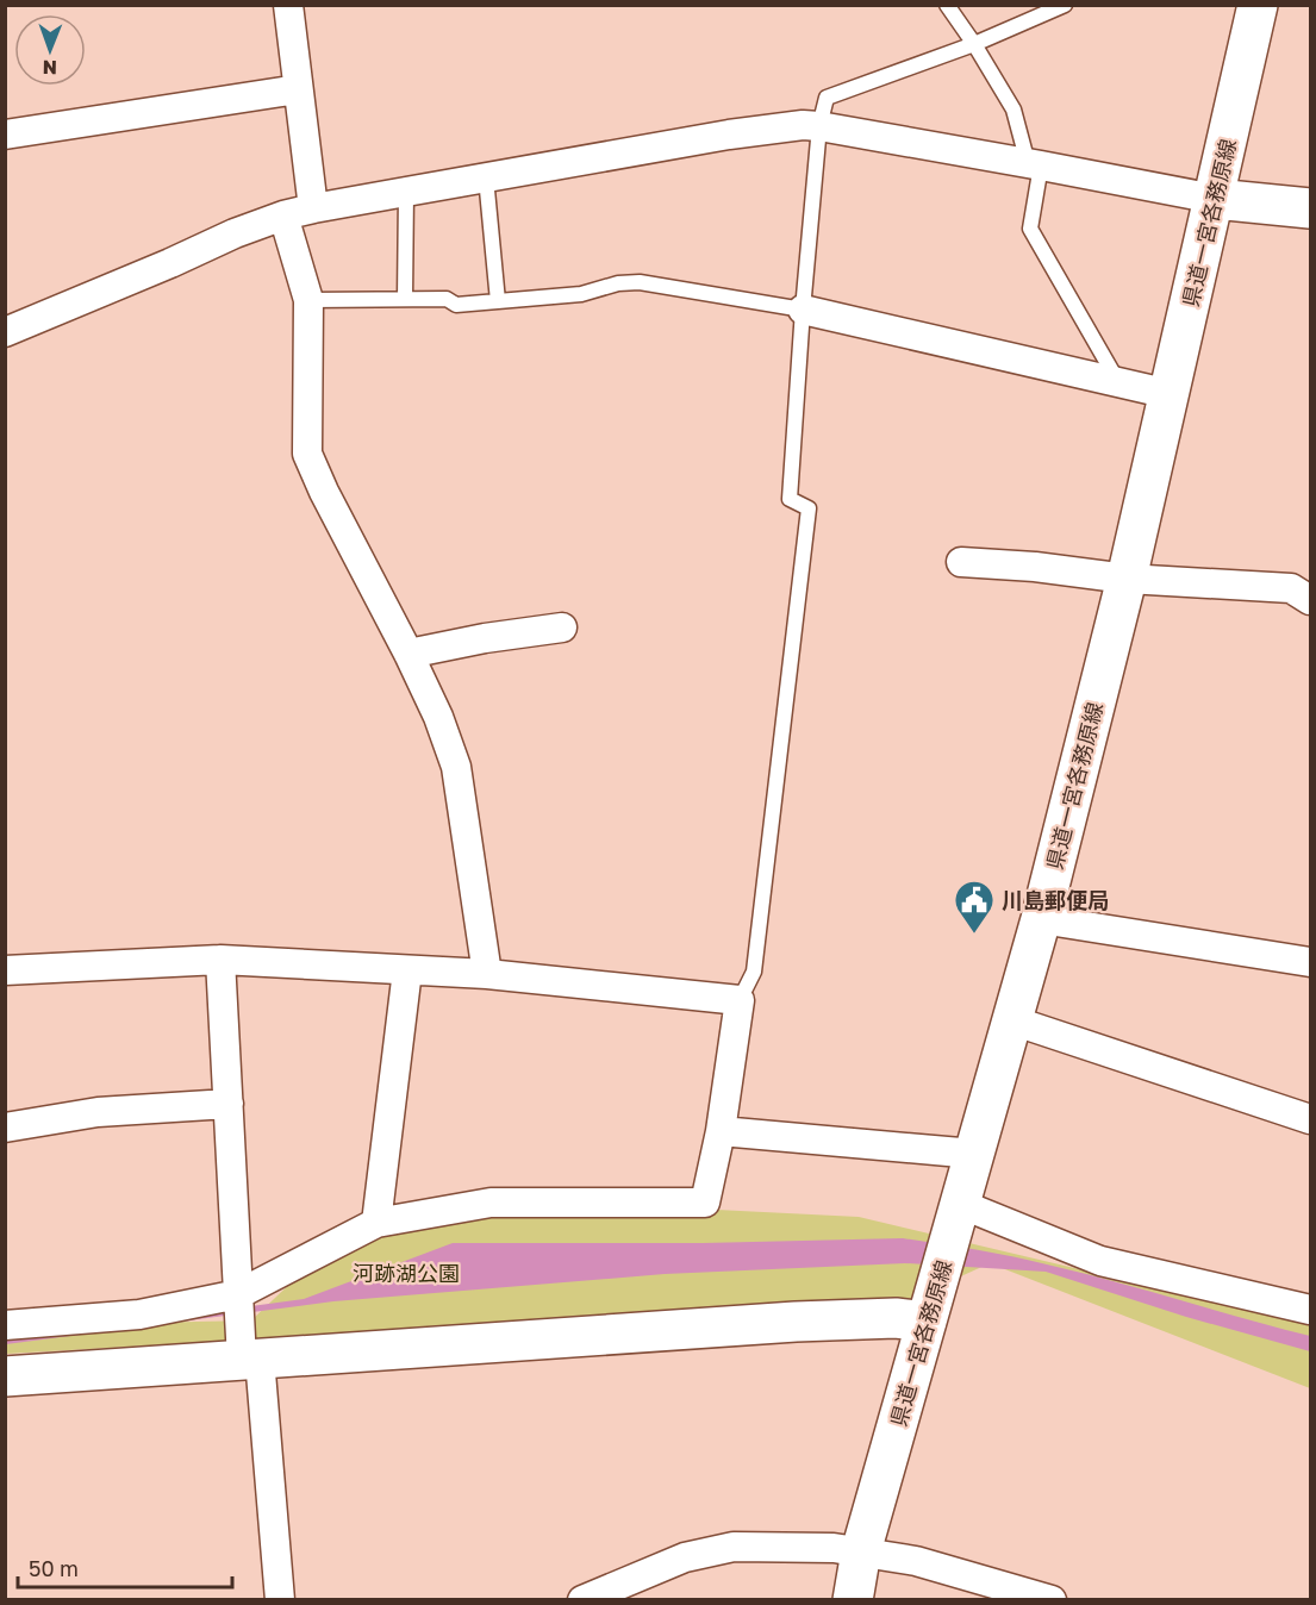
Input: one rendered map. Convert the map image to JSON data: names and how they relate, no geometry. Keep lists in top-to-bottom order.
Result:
{
  "streets": {
    "main road": ["県道一宮各務原線"]
  },
  "parks": ["河跡湖公園"],
  "places": {
    "public building": ["川島郵便局"]
  },
  "scale_bar": "50 m",
  "north": "bottom"
}
